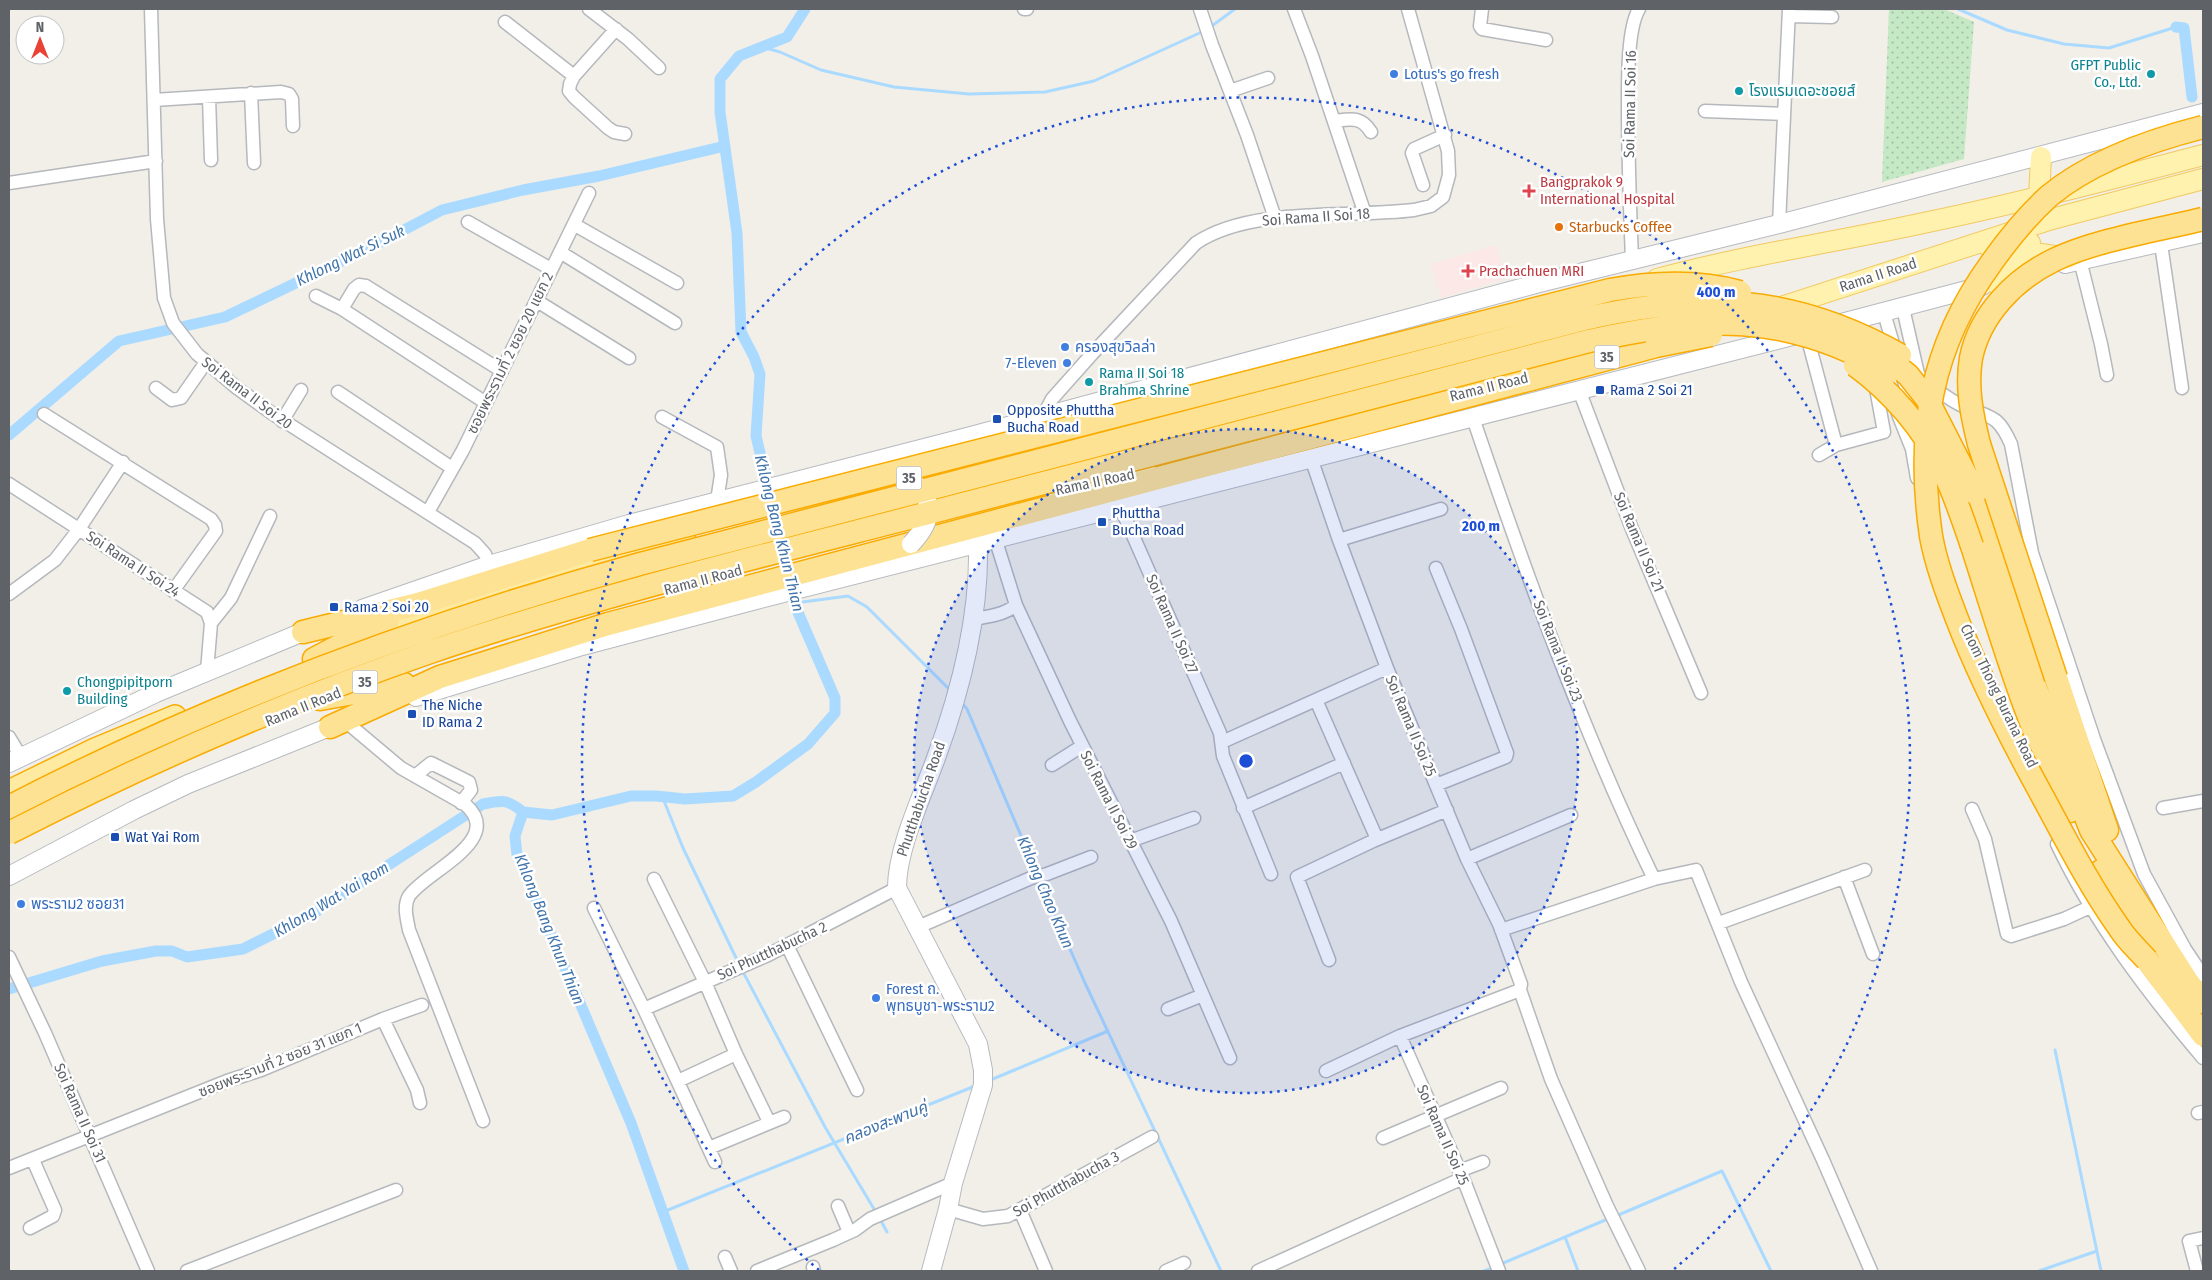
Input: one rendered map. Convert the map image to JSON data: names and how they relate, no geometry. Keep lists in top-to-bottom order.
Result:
{
  "streets": {
    "highway": ["Rama II Road", "35"],
    "main road": ["Phutthabucha Road"],
    "street": [
      "Soi Rama II Soi 16",
      "Soi Rama II Soi 18",
      "ซอยพระรามที่ 2 ซอย 20 แยก 2",
      "Soi Rama II Soi 20",
      "Soi Rama II Soi 21",
      "Soi Rama II Soi 24",
      "Soi Rama II Soi 27",
      "Soi Rama II Soi 23",
      "Chom Thong Burana Road",
      "Soi Rama II Soi 25",
      "Soi Rama II Soi 29",
      "Soi Phutthabucha 2",
      "ซอยพระรามที่ 2 ซอย 31 แยก 1",
      "Soi Rama II Soi 31",
      "Soi Phutthabucha 3"
    ]
  },
  "crossings": [
    ["Soi Rama II Soi 16", "35"],
    ["Soi Rama II Soi 18", "35"],
    ["Rama II Road", "Soi Rama II Soi 21"],
    ["Rama II Road", "Soi Rama II Soi 27"],
    ["Rama II Road", "Soi Rama II Soi 23"],
    ["Rama II Road", "Chom Thong Burana Road"],
    ["Rama II Road", "Soi Rama II Soi 25"],
    ["Rama II Road", "Phutthabucha Road"],
    ["Rama II Road", "Soi Rama II Soi 29"],
    ["ซอยพระรามที่ 2 ซอย 20 แยก 2", "Soi Rama II Soi 20"],
    ["35", "Soi Rama II Soi 20"],
    ["Phutthabucha Road", "Soi Phutthabucha 2"],
    ["ซอยพระรามที่ 2 ซอย 31 แยก 1", "Soi Rama II Soi 31"]
  ],
  "water": [
    "Khlong Wat Si Suk",
    "Khlong Bang Khun Thian",
    "Khlong Chao Khun",
    "Khlong Wat Yai Rom",
    "คลองสะพานคู่"
  ],
  "places": {
    "other": [
      "Lotus's go fresh",
      "GFPT Public Co., Ltd.",
      "โรงแรมเดอะชอยส์",
      "Starbucks Coffee",
      "ครองสุขวิลล่า",
      "7-Eleven",
      "Rama II Soi 18 Brahma Shrine",
      "Chongpipitporn Building",
      "พระราม2 ซอย31",
      "Forest ถ. พุทธบูชา-พระราม2"
    ],
    "health": ["Bangprakok 9 International Hospital", "Prachachuen MRI"],
    "transit": [
      "Rama 2 Soi 21",
      "Opposite Phuttha Bucha Road",
      "Phuttha Bucha Road",
      "Rama 2 Soi 20",
      "The Niche ID Rama 2",
      "Wat Yai Rom"
    ]
  },
  "north": "top",
  "rings": ["400 m", "200 m"]
}
